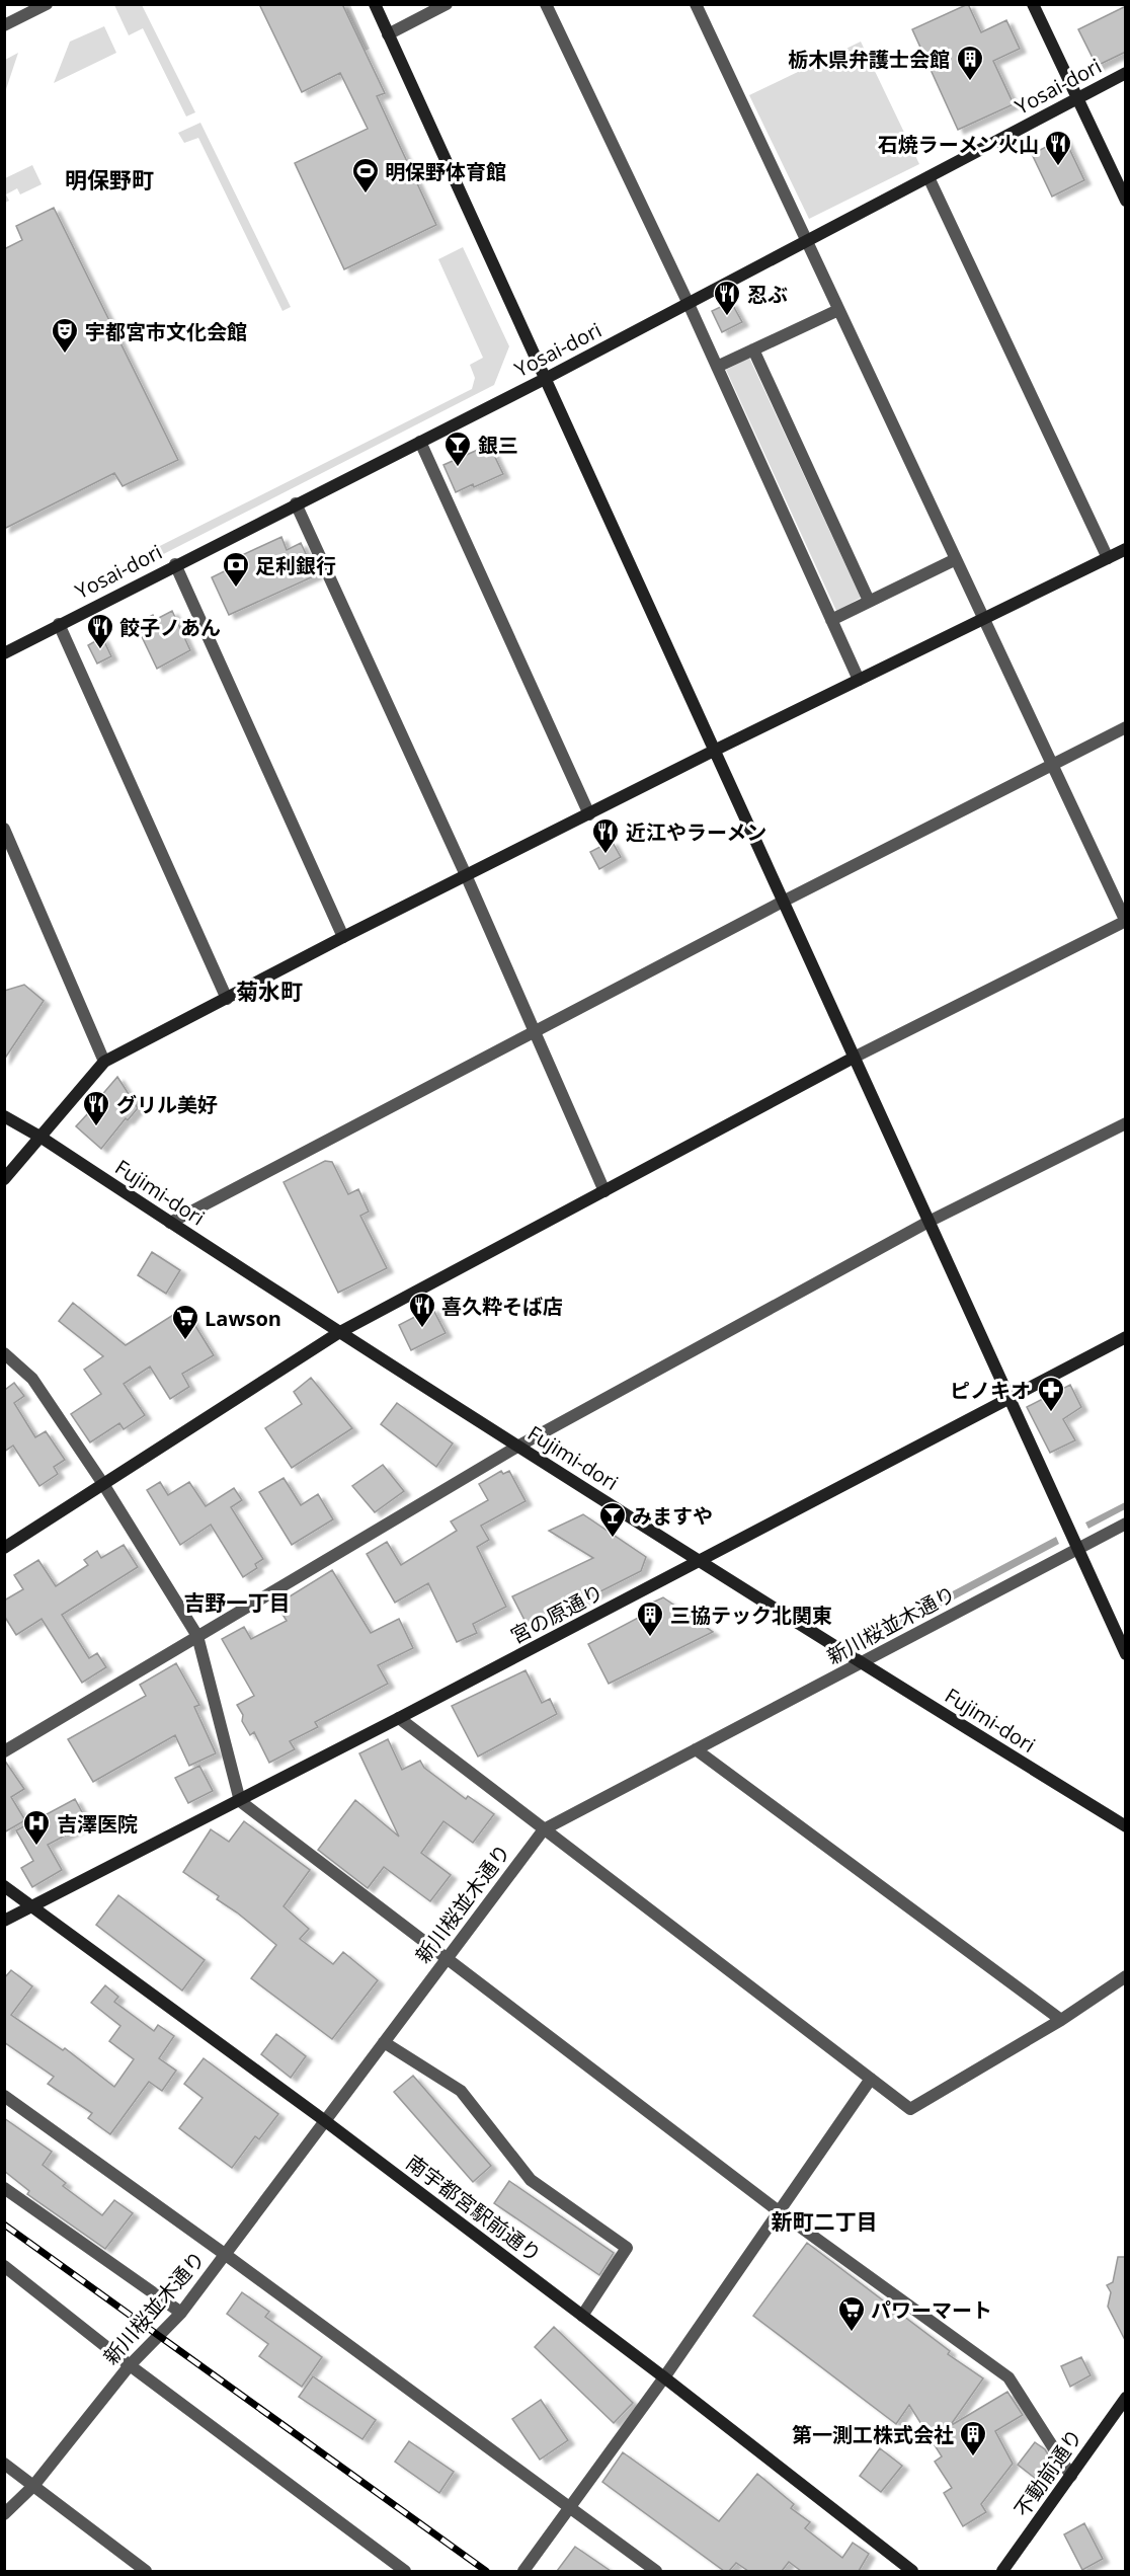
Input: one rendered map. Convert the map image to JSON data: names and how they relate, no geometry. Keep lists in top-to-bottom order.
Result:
{
  "streets": {
    "street": [
      "Yosai-dori",
      "Fujimi-dori",
      "宮の原通り",
      "新川桜並木通り",
      "南宇都宮駅前通り",
      "不動前通り"
    ]
  },
  "crossings": [
    ["Fujimi-dori", "宮の原通り"],
    ["Fujimi-dori", "新川桜並木通り"],
    ["宮の原通り", "南宇都宮駅前通り"],
    ["新川桜並木通り", "南宇都宮駅前通り"]
  ],
  "districts": [
    "明保野町",
    "菊水町",
    "吉野一丁目",
    "新町二丁目"
  ],
  "places": {
    "building": ["栃木県弁護士会館", "三協テック北関東", "第一測工株式会社"],
    "restaurant": [
      "石焼ラーメン火山",
      "忍ぶ",
      "餃子ノあん",
      "近江やラーメン",
      "グリル美好",
      "喜久粋そば店"
    ],
    "sports": ["明保野体育館"],
    "theatre": ["宇都宮市文化会館"],
    "bar": ["銀三", "みますや"],
    "bank": ["足利銀行"],
    "supermarket": ["Lawson", "パワーマート"],
    "pharmacy": ["ピノキオ"],
    "hospital": ["吉澤医院"]
  }
}
